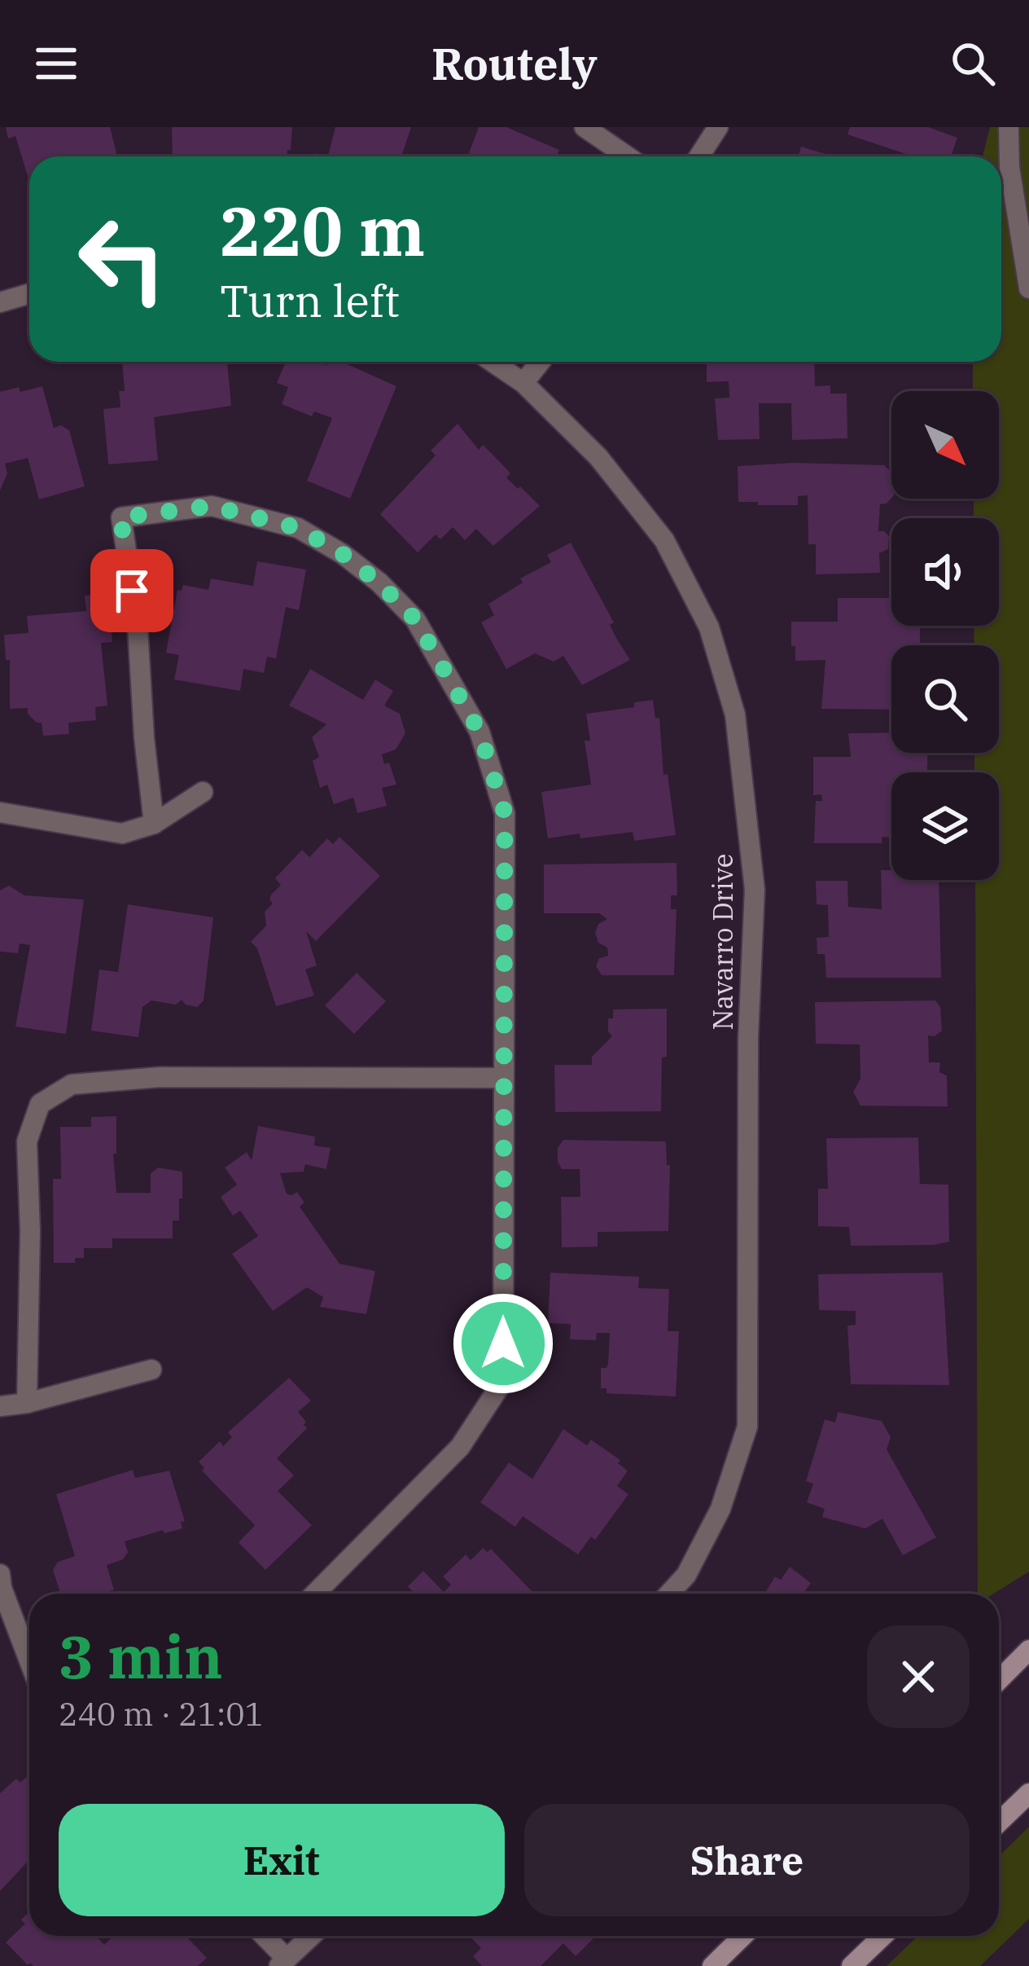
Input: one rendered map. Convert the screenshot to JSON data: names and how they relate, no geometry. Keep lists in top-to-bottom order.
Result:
{
  "streets": {
    "street": ["Navarro Drive"]
  },
  "north": "bottom right",
  "page": {
    "header": "Routely",
    "turn": ["220 m", "Turn left"],
    "heading": ["3 min", "240 m · 21:01"],
    "buttons": ["Exit", "Share"]
  }
}
